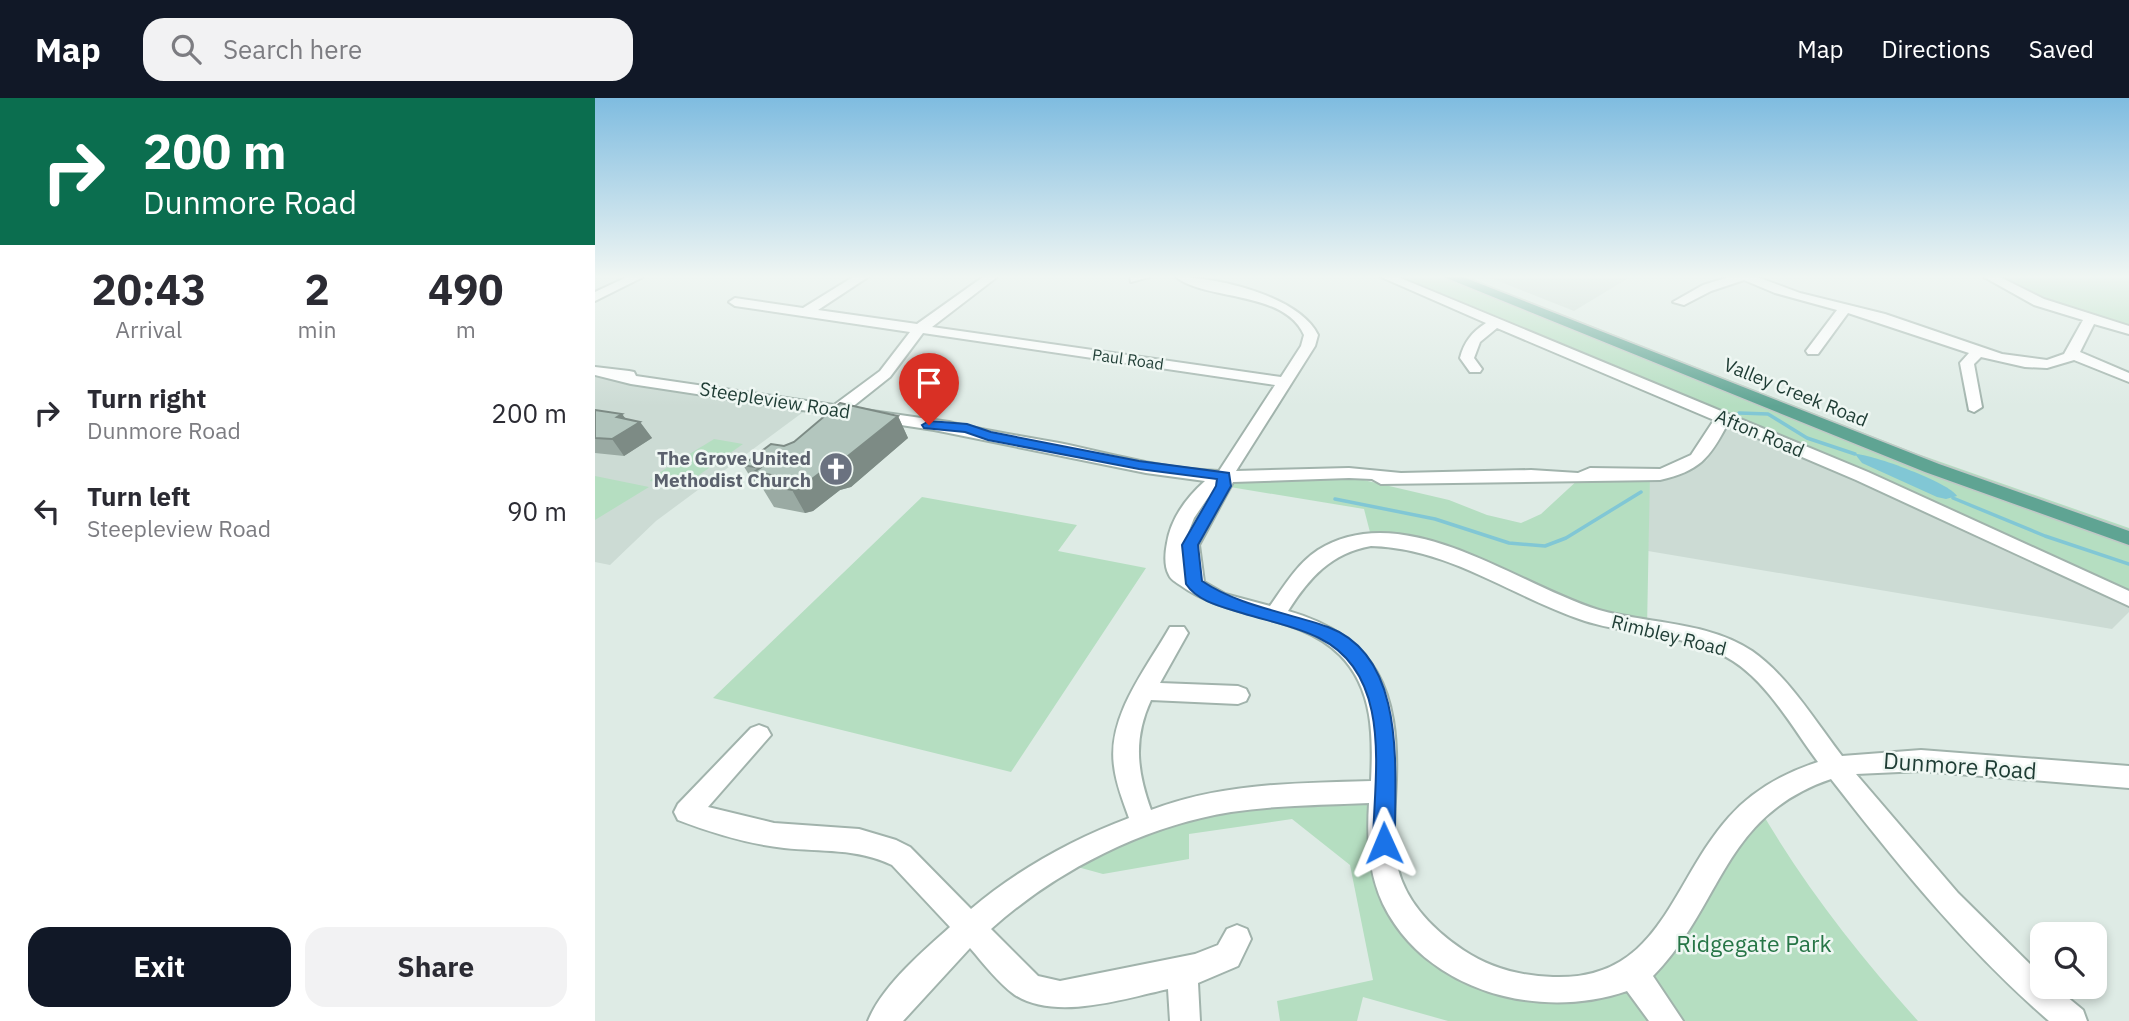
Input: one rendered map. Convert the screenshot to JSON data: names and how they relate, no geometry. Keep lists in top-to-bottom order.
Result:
{
  "streets": {
    "main road": ["Valley Creek Road"],
    "street": [
      "Paul Road",
      "Steepleview Road",
      "Afton Road",
      "Rimbley Road",
      "Dunmore Road"
    ]
  },
  "crossings": [
    ["Paul Road", "Dunmore Road"],
    ["Steepleview Road", "Afton Road"],
    ["Steepleview Road", "Dunmore Road"],
    ["Rimbley Road", "Dunmore Road"]
  ],
  "parks": ["Ridgegate Park"],
  "places": {
    "church": ["The Grove United Methodist Church"]
  },
  "page": {
    "header": "Map",
    "search": "Search here",
    "nav": ["Map", "Directions", "Saved"],
    "turn": ["200 m", "Dunmore Road"],
    "eta": [
      "20:43",
      "Arrival",
      "2",
      "min",
      "490",
      "m"
    ],
    "list": [
      {
        "name": "Turn right",
        "note": "Dunmore Road",
        "value": "200 m"
      },
      {
        "name": "Turn left",
        "note": "Steepleview Road",
        "value": "90 m"
      }
    ],
    "buttons": ["Exit", "Share"]
  }
}
